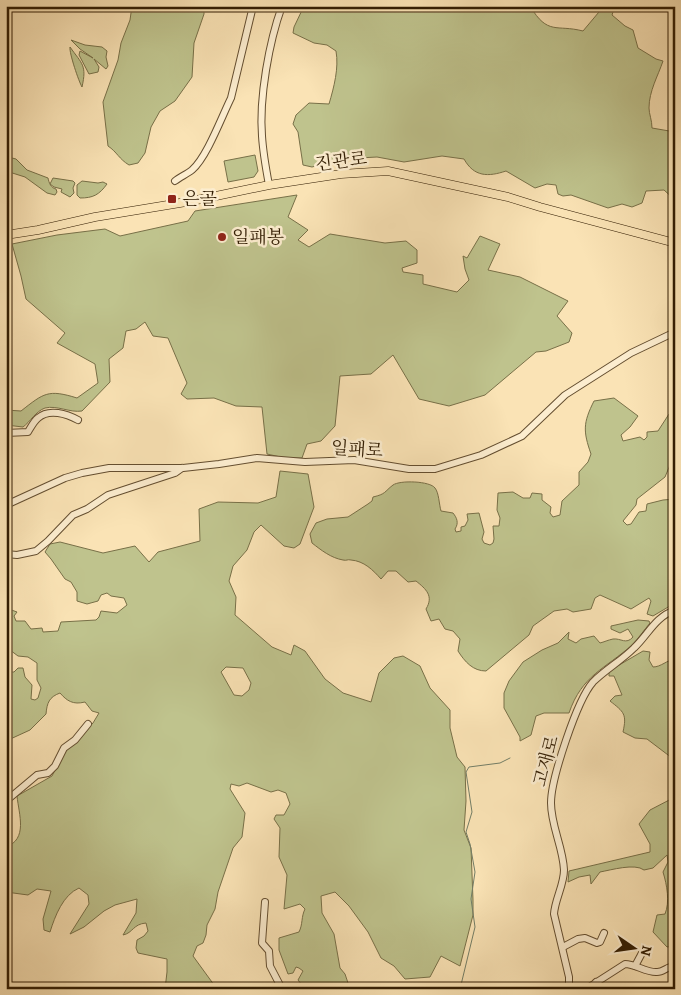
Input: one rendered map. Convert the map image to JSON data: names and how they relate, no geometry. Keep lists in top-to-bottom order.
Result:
{
  "streets": {
    "main road": ["진관로"],
    "street": ["일패로", "고재로"]
  },
  "places": {
    "transit": ["은골"],
    "other": ["일패봉"]
  },
  "north": "right"
}
